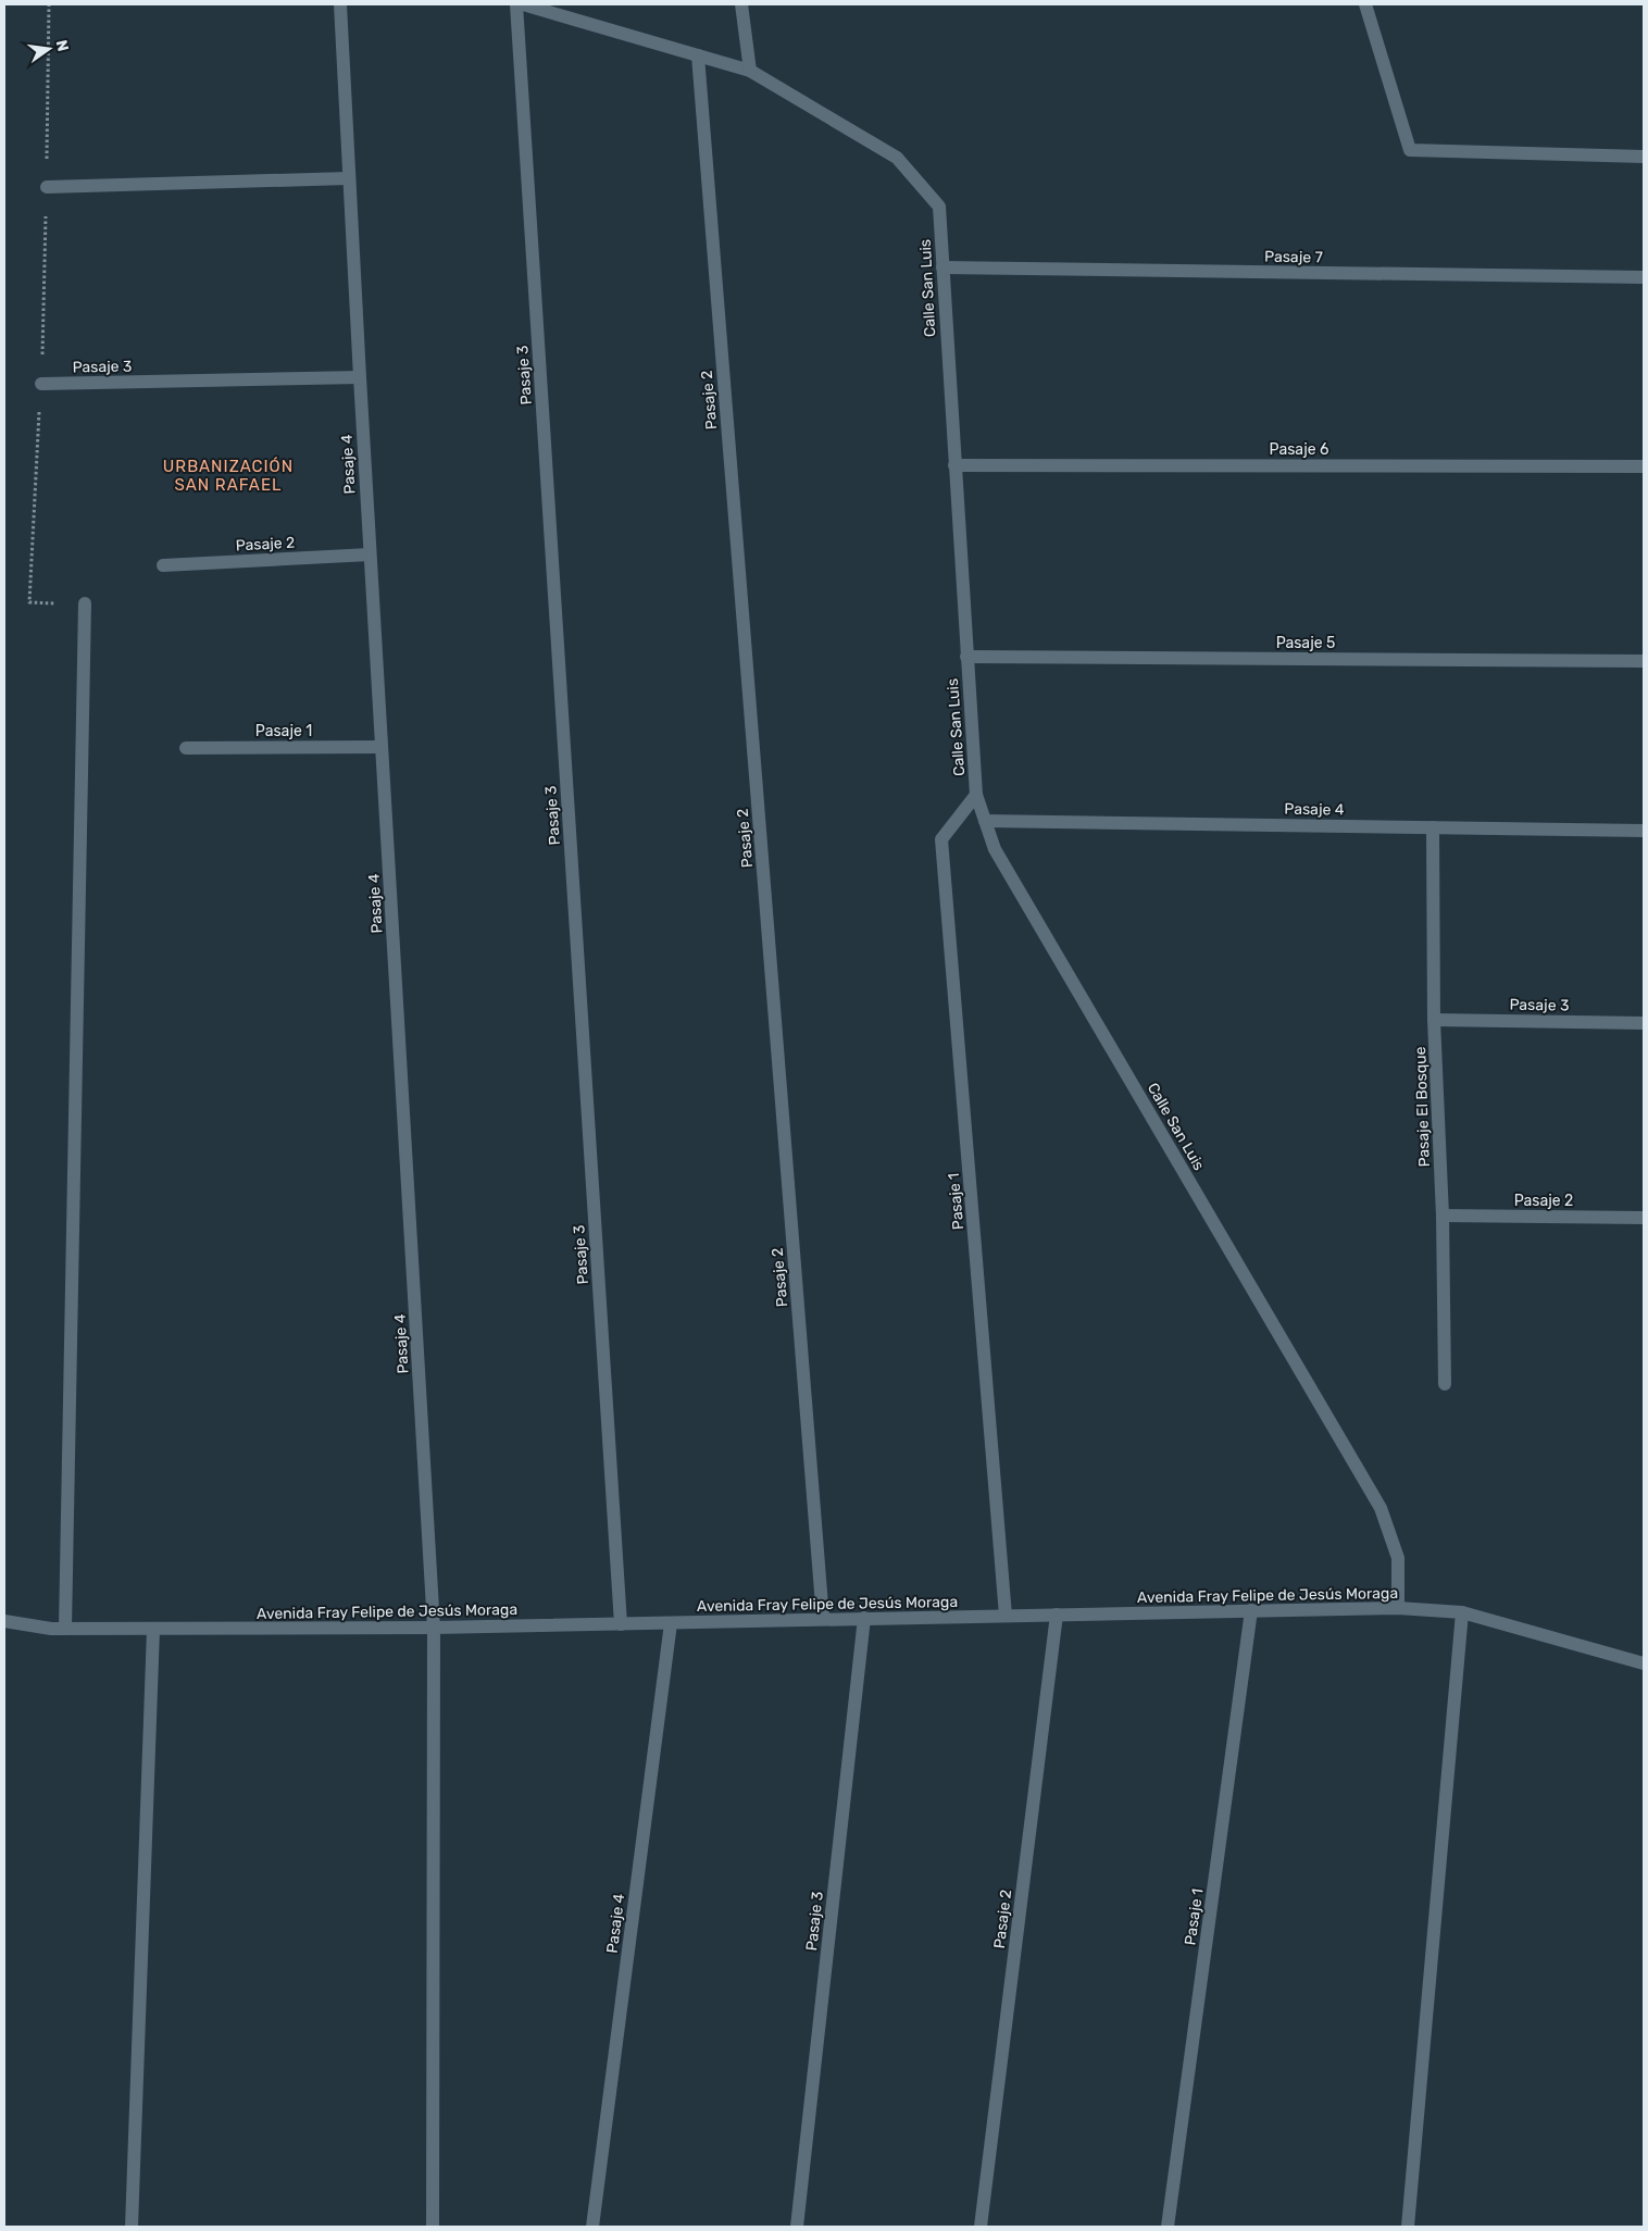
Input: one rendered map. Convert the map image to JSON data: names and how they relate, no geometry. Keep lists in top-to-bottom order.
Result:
{
  "streets": {
    "street": [
      "Pasaje 7",
      "Calle San Luis",
      "Pasaje 3",
      "Pasaje 2",
      "Pasaje 6",
      "Pasaje 4",
      "Pasaje 5",
      "Pasaje 1",
      "Pasaje El Bosque",
      "Avenida Fray Felipe de Jesús Moraga"
    ]
  },
  "crossings": [
    ["Pasaje 7", "Calle San Luis"],
    ["Calle San Luis", "Pasaje 2"],
    ["Calle San Luis", "Pasaje 6"],
    ["Calle San Luis", "Pasaje 4"],
    ["Calle San Luis", "Pasaje 5"],
    ["Calle San Luis", "Pasaje 1"],
    ["Calle San Luis", "Avenida Fray Felipe de Jesús Moraga"],
    ["Pasaje 3", "Pasaje 4"],
    ["Pasaje 3", "Pasaje El Bosque"],
    ["Pasaje 3", "Avenida Fray Felipe de Jesús Moraga"],
    ["Pasaje 2", "Pasaje 4"],
    ["Pasaje 2", "Pasaje El Bosque"],
    ["Pasaje 2", "Avenida Fray Felipe de Jesús Moraga"],
    ["Pasaje 4", "Pasaje 1"],
    ["Pasaje 4", "Pasaje El Bosque"],
    ["Pasaje 4", "Avenida Fray Felipe de Jesús Moraga"],
    ["Pasaje 1", "Avenida Fray Felipe de Jesús Moraga"]
  ],
  "districts": ["URBANIZACIÓN SAN RAFAEL"],
  "north": "right"
}
